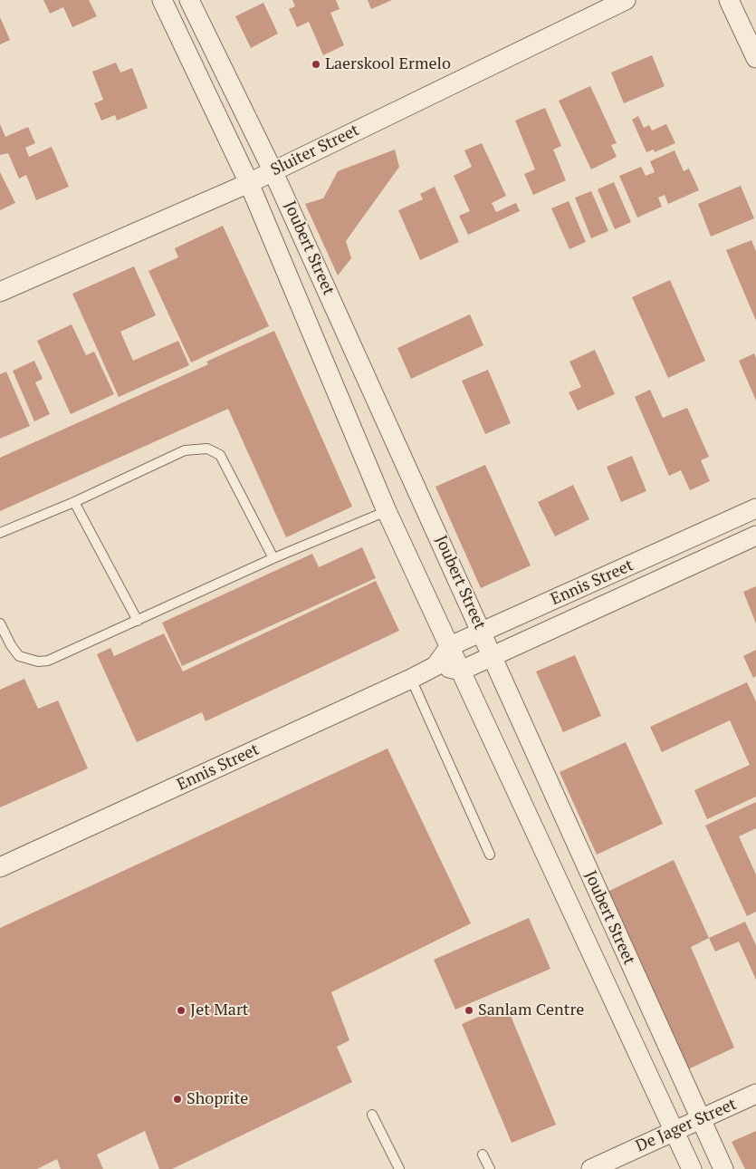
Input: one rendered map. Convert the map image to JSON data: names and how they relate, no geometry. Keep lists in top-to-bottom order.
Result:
{
  "streets": {
    "street": [
      "Sluiter Street",
      "Joubert Street",
      "Ennis Street",
      "De Jager Street"
    ]
  },
  "crossings": [
    ["Sluiter Street", "Joubert Street"],
    ["Joubert Street", "Ennis Street"],
    ["Joubert Street", "De Jager Street"]
  ],
  "places": [
    "Laerskool Ermelo",
    "Jet Mart",
    "Sanlam Centre",
    "Shoprite"
  ]
}
